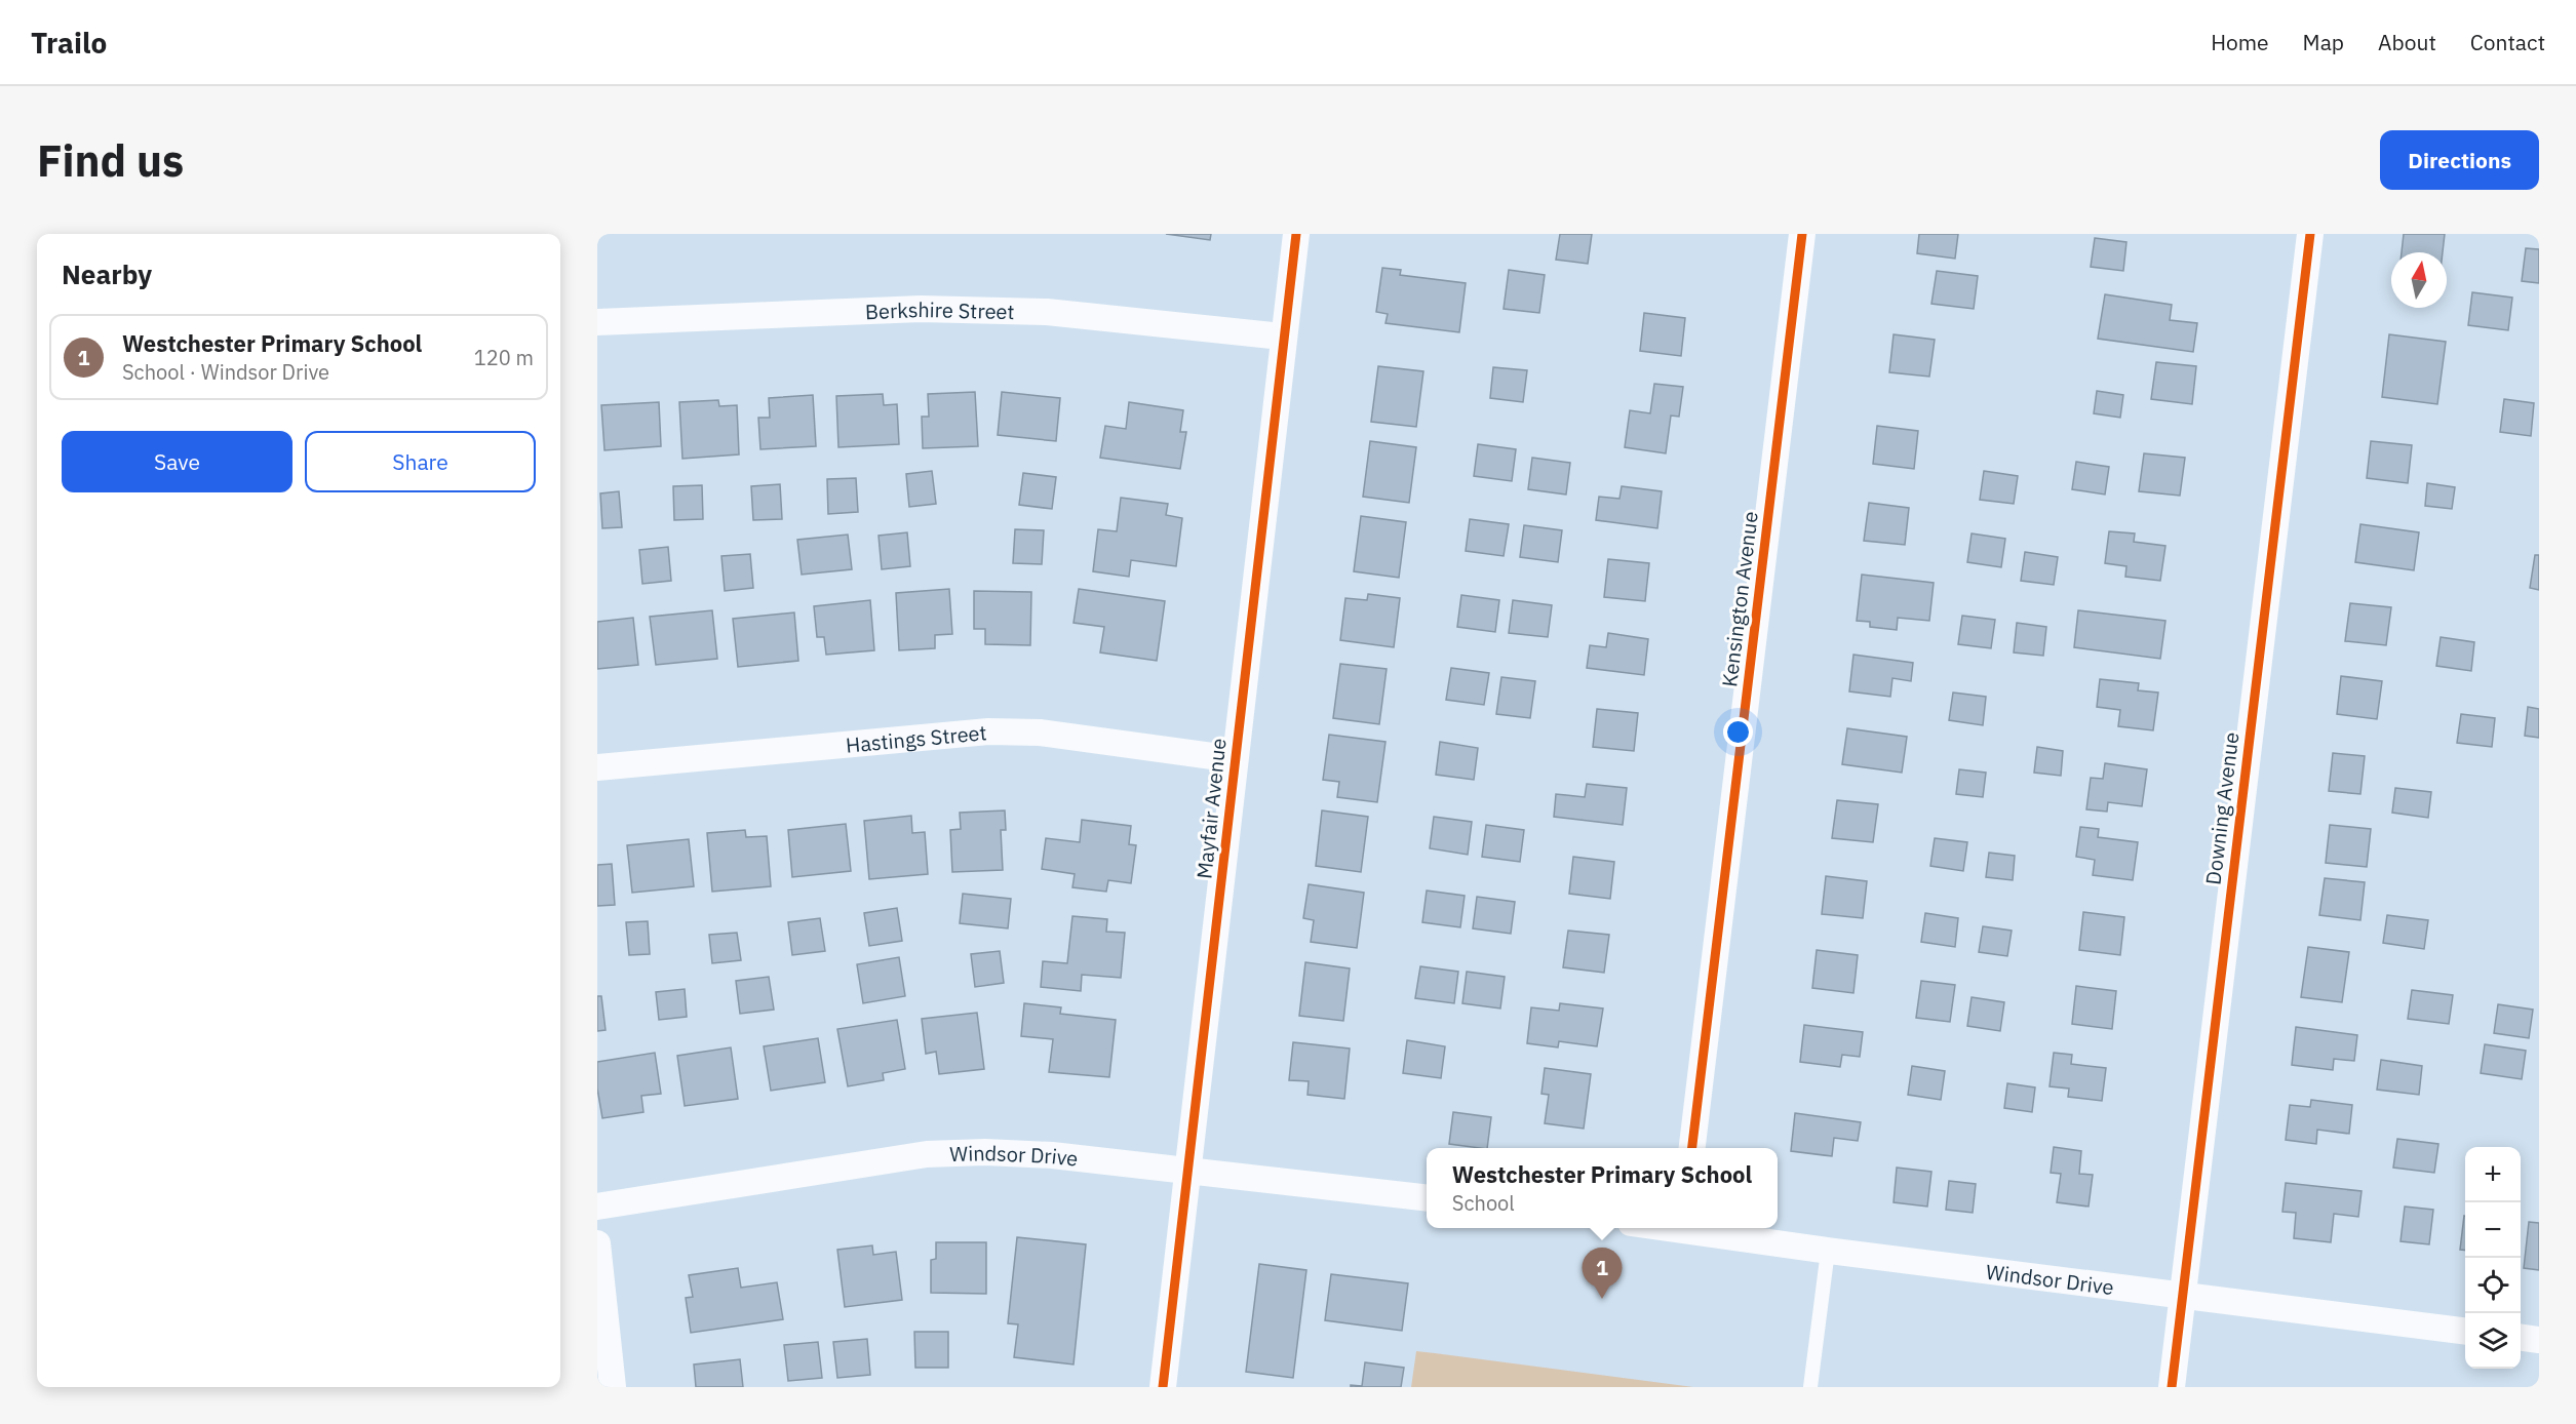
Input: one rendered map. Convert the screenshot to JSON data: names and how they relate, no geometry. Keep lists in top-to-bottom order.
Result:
{
  "streets": {
    "street": [
      "Berkshire Street",
      "Kensington Avenue",
      "Hastings Street",
      "Mayfair Avenue",
      "Downing Avenue",
      "Windsor Drive"
    ]
  },
  "crossings": [
    ["Berkshire Street", "Mayfair Avenue"],
    ["Hastings Street", "Mayfair Avenue"],
    ["Mayfair Avenue", "Windsor Drive"],
    ["Downing Avenue", "Windsor Drive"]
  ],
  "north": "top",
  "page": {
    "header": "Trailo",
    "nav": [
      "Home",
      "Map",
      "About",
      "Contact"
    ],
    "buttons": [
      "Directions",
      ["Save", "Share"]
    ],
    "title": "Find us",
    "heading": "Nearby",
    "list": [
      {
        "mark": "1",
        "name": "Westchester Primary School",
        "note": "School · Windsor Drive",
        "value": "120 m"
      }
    ],
    "map_buttons": ["+", "−"],
    "popup": ["Westchester Primary School", "School"],
    "pins": "1"
  }
}
